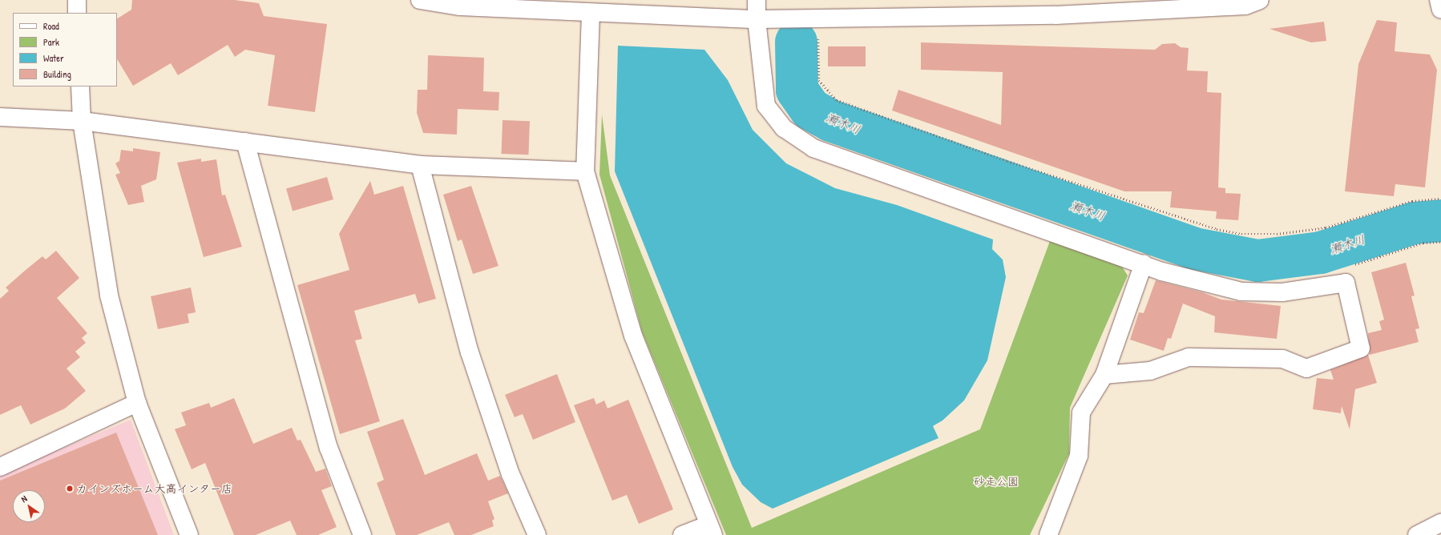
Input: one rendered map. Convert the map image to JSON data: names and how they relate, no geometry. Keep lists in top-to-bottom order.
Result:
{
  "water": ["瀬木川"],
  "parks": ["砂走公園"],
  "places": ["カインズホーム大高インター店"],
  "legend": [
    "Road",
    "Park",
    "Water",
    "Building"
  ],
  "north": "top left"
}
